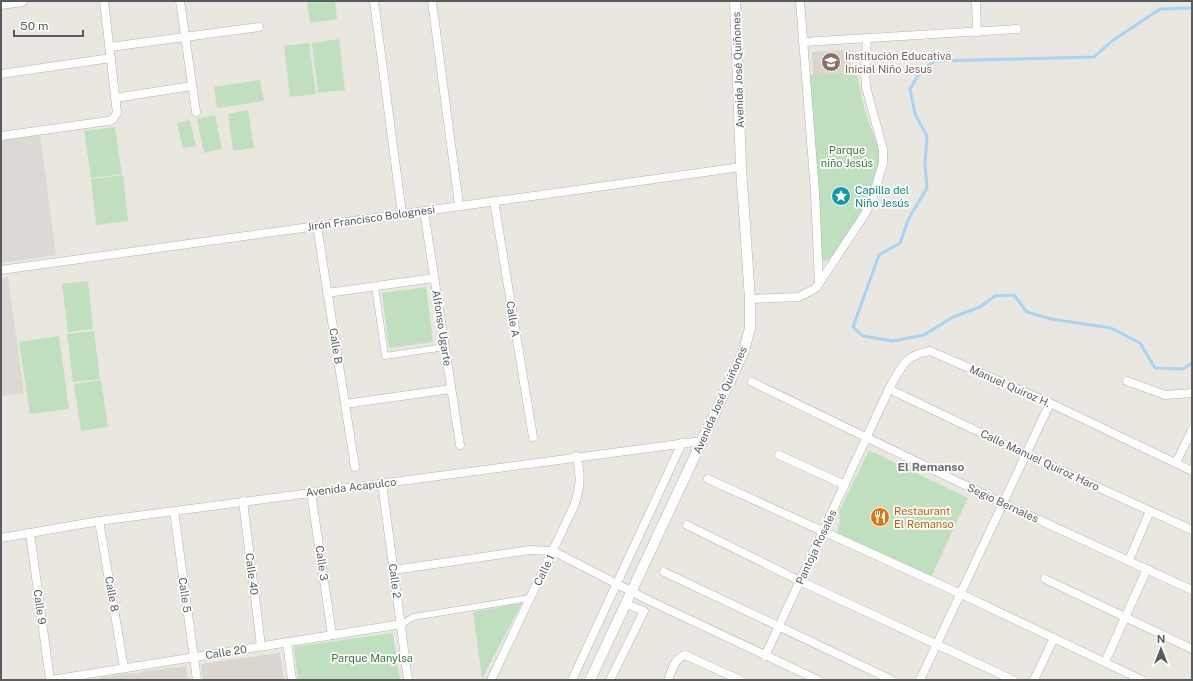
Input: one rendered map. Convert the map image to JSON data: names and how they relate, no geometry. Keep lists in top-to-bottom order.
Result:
{
  "streets": {
    "street": [
      "Avenida José Quiñones",
      "Jirón Francisco Bolognesi",
      "Calle A",
      "Alfonso Ugarte",
      "Calle B",
      "Manuel Quiroz H.",
      "Calle Manuel Quiroz Haro",
      "Avenida Acapulco",
      "Segio Bernales",
      "Pantoja Rosales",
      "Calle 3",
      "Calle 1",
      "Calle 40",
      "Calle 2",
      "Calle 8",
      "Calle 5",
      "Calle 9",
      "Calle 20"
    ]
  },
  "crossings": [
    ["Avenida José Quiñones", "Jirón Francisco Bolognesi"],
    ["Avenida José Quiñones", "Avenida Acapulco"],
    ["Jirón Francisco Bolognesi", "Calle A"],
    ["Jirón Francisco Bolognesi", "Alfonso Ugarte"],
    ["Jirón Francisco Bolognesi", "Calle B"],
    ["Manuel Quiroz H.", "Calle Manuel Quiroz Haro"],
    ["Manuel Quiroz H.", "Segio Bernales"],
    ["Manuel Quiroz H.", "Pantoja Rosales"],
    ["Avenida Acapulco", "Calle 3"],
    ["Avenida Acapulco", "Calle 1"],
    ["Avenida Acapulco", "Calle 40"],
    ["Avenida Acapulco", "Calle 2"],
    ["Avenida Acapulco", "Calle 8"],
    ["Avenida Acapulco", "Calle 5"],
    ["Avenida Acapulco", "Calle 9"],
    ["Segio Bernales", "Pantoja Rosales"],
    ["Calle 3", "Calle 20"],
    ["Calle 40", "Calle 20"],
    ["Calle 2", "Calle 20"],
    ["Calle 8", "Calle 20"],
    ["Calle 5", "Calle 20"],
    ["Calle 9", "Calle 20"]
  ],
  "districts": ["El Remanso"],
  "parks": ["Parque niño Jesús", "Parque Manylsa"],
  "places": {
    "school or university": ["Institución Educativa Inicial Niño Jesus"],
    "place": ["Capilla del Niño Jesús"],
    "restaurant": ["Restaurant El Remanso"]
  },
  "scale_bar": "50 m",
  "north": "top"
}
